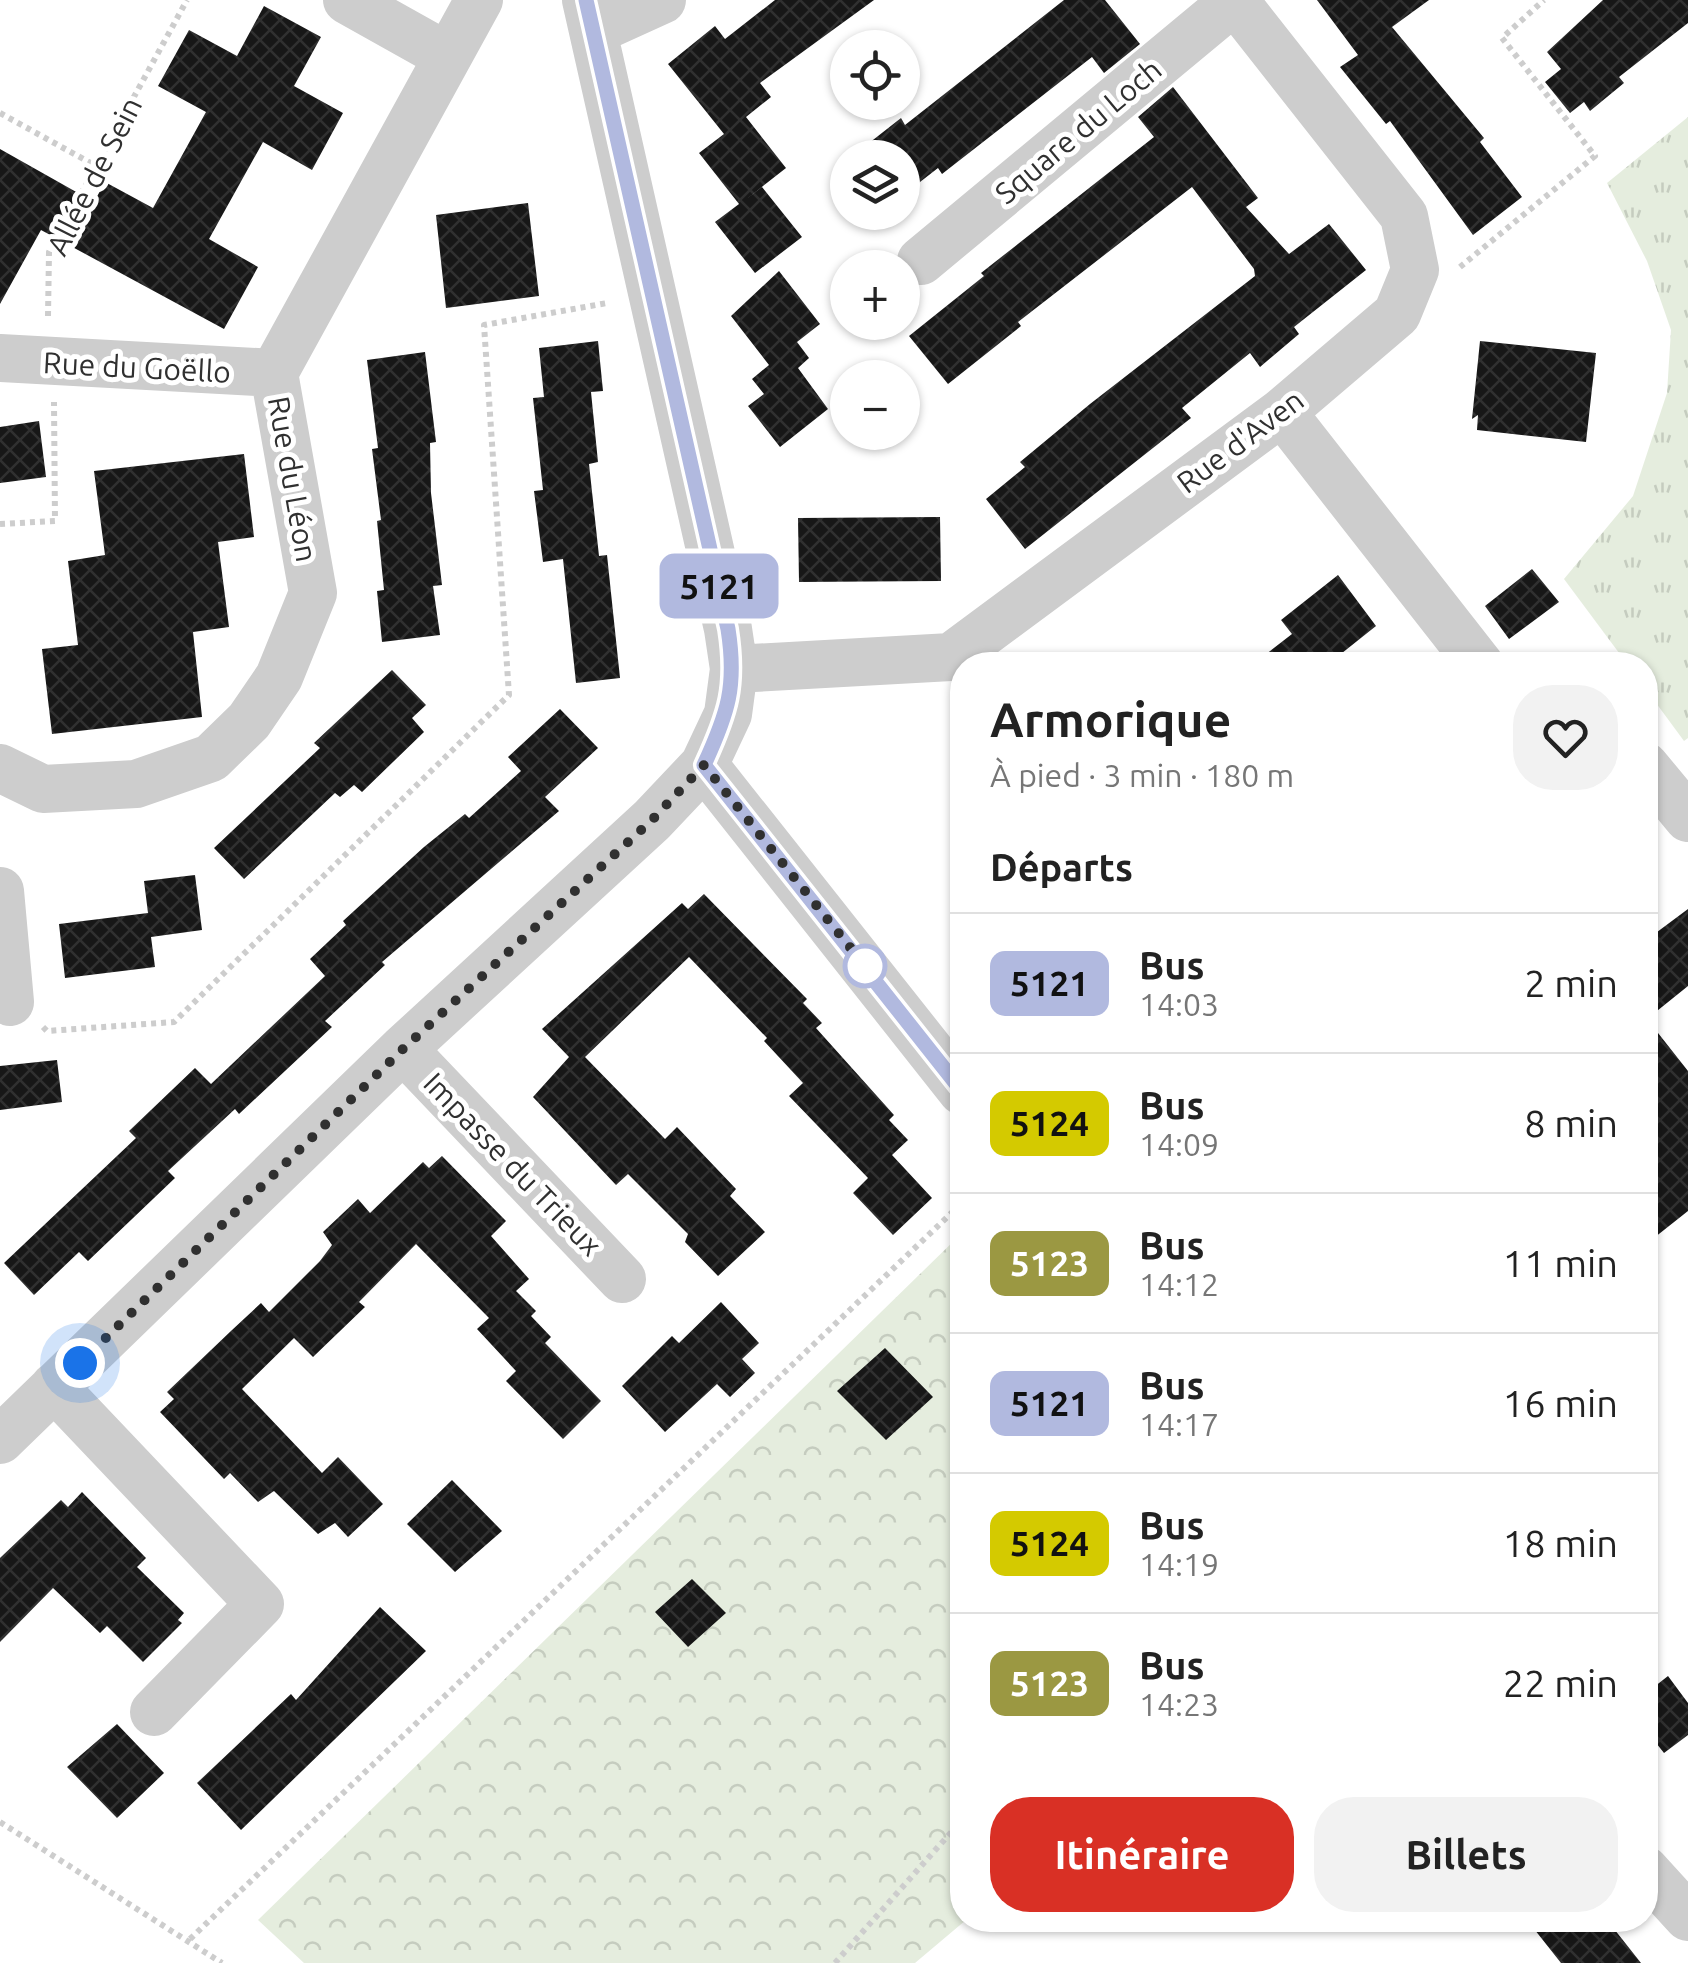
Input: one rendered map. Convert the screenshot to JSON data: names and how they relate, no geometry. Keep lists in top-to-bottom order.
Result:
{
  "streets": {
    "street": [
      "Square du Loch",
      "Rue du Goëllo",
      "Rue d'Aven",
      "Rue du Léon",
      "Impasse du Trieux"
    ],
    "path": ["Allée de Sein"]
  },
  "crossings": [
    ["Allée de Sein", "Rue du Goëllo"],
    ["Rue du Goëllo", "Rue du Léon"]
  ],
  "lines": ["bus line 5121"],
  "page": {
    "on_map": "5121",
    "map_buttons": ["+", "−"],
    "heading": [
      ["Armorique", "À pied · 3 min · 180 m"],
      "Départs"
    ],
    "list": [
      {
        "mark": "5121",
        "name": "Bus",
        "note": "14:03",
        "value": "2 min"
      },
      {
        "mark": "5124",
        "name": "Bus",
        "note": "14:09",
        "value": "8 min"
      },
      {
        "mark": "5123",
        "name": "Bus",
        "note": "14:12",
        "value": "11 min"
      },
      {
        "mark": "5121",
        "name": "Bus",
        "note": "14:17",
        "value": "16 min"
      },
      {
        "mark": "5124",
        "name": "Bus",
        "note": "14:19",
        "value": "18 min"
      },
      {
        "mark": "5123",
        "name": "Bus",
        "note": "14:23",
        "value": "22 min"
      }
    ],
    "buttons": ["Itinéraire", "Billets"]
  }
}
